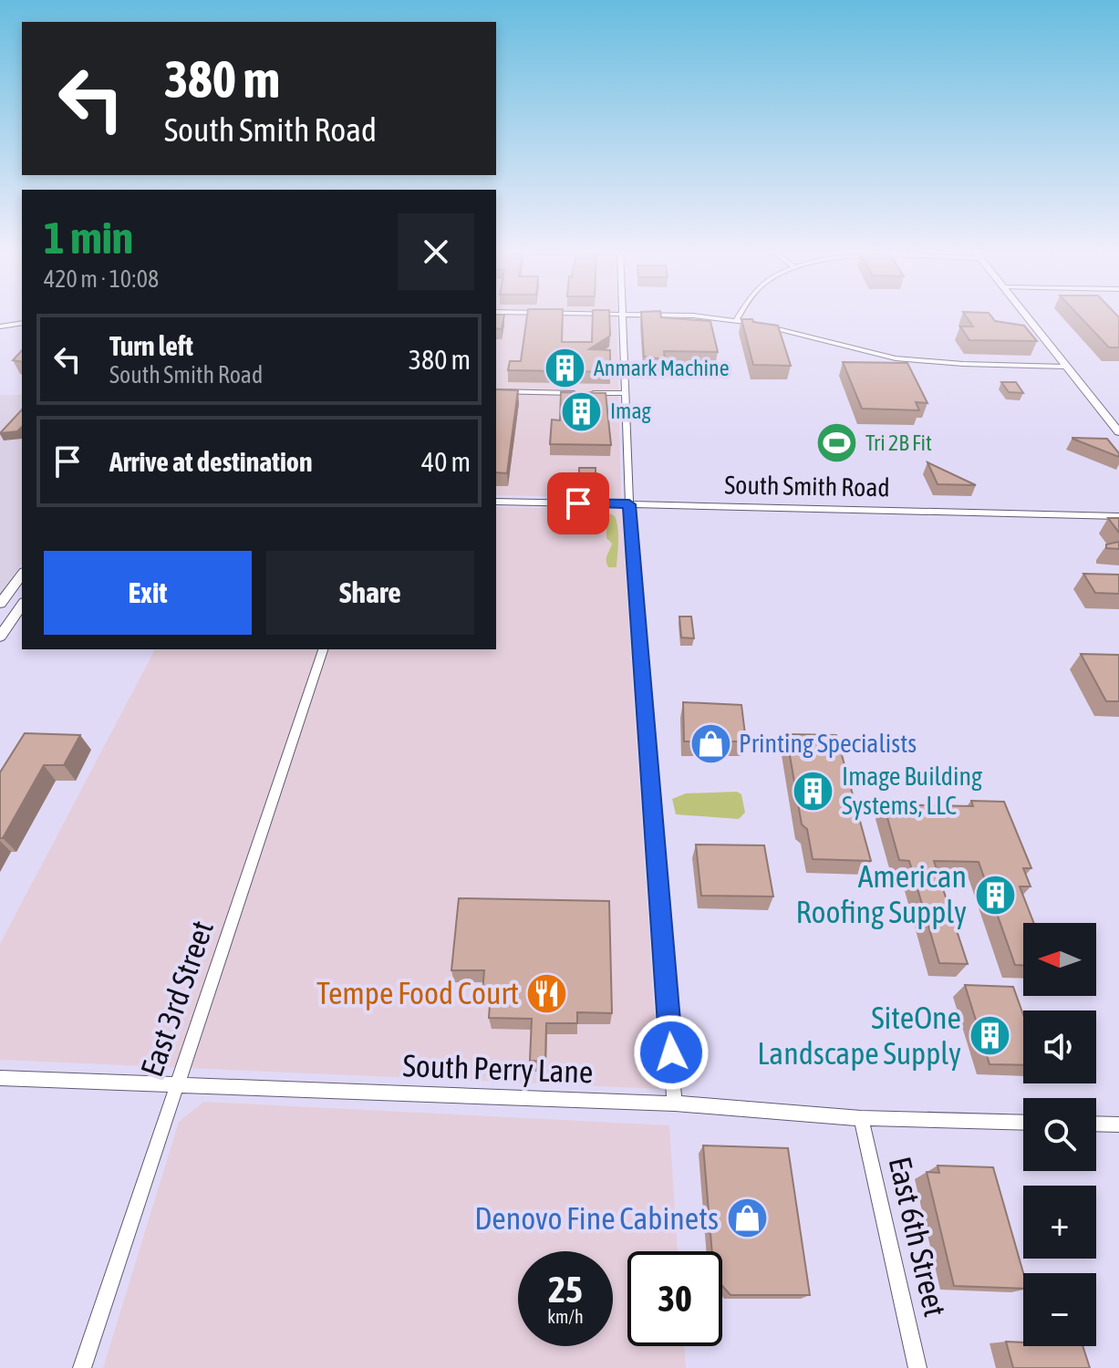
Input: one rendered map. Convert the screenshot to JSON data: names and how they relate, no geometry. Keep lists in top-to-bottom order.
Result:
{
  "streets": {
    "main road": ["South Smith Road"],
    "street": ["East 3rd Street", "South Perry Lane", "East 6th Street"]
  },
  "crossings": [
    ["East 3rd Street", "South Perry Lane"],
    ["South Perry Lane", "East 6th Street"]
  ],
  "places": {
    "building": [
      "Anmark Machine",
      "Imag",
      "Image Building Systems, LLC",
      "American Roofing Supply",
      "SiteOne Landscape Supply"
    ],
    "sports": ["Tri 2B Fit"],
    "shop": ["Printing Specialists", "Denovo Fine Cabinets"],
    "restaurant": ["Tempe Food Court"]
  },
  "north": "left",
  "page": {
    "turn": ["380 m", "South Smith Road"],
    "heading": ["1 min", "420 m · 10:08"],
    "list": [
      {
        "name": "Turn left",
        "note": "South Smith Road",
        "value": "380 m"
      },
      {
        "name": "Arrive at destination",
        "value": "40 m"
      }
    ],
    "buttons": ["Exit", "Share"],
    "map_buttons": ["+", "−"],
    "speed": "25 km/h",
    "limit": "30"
  }
}
